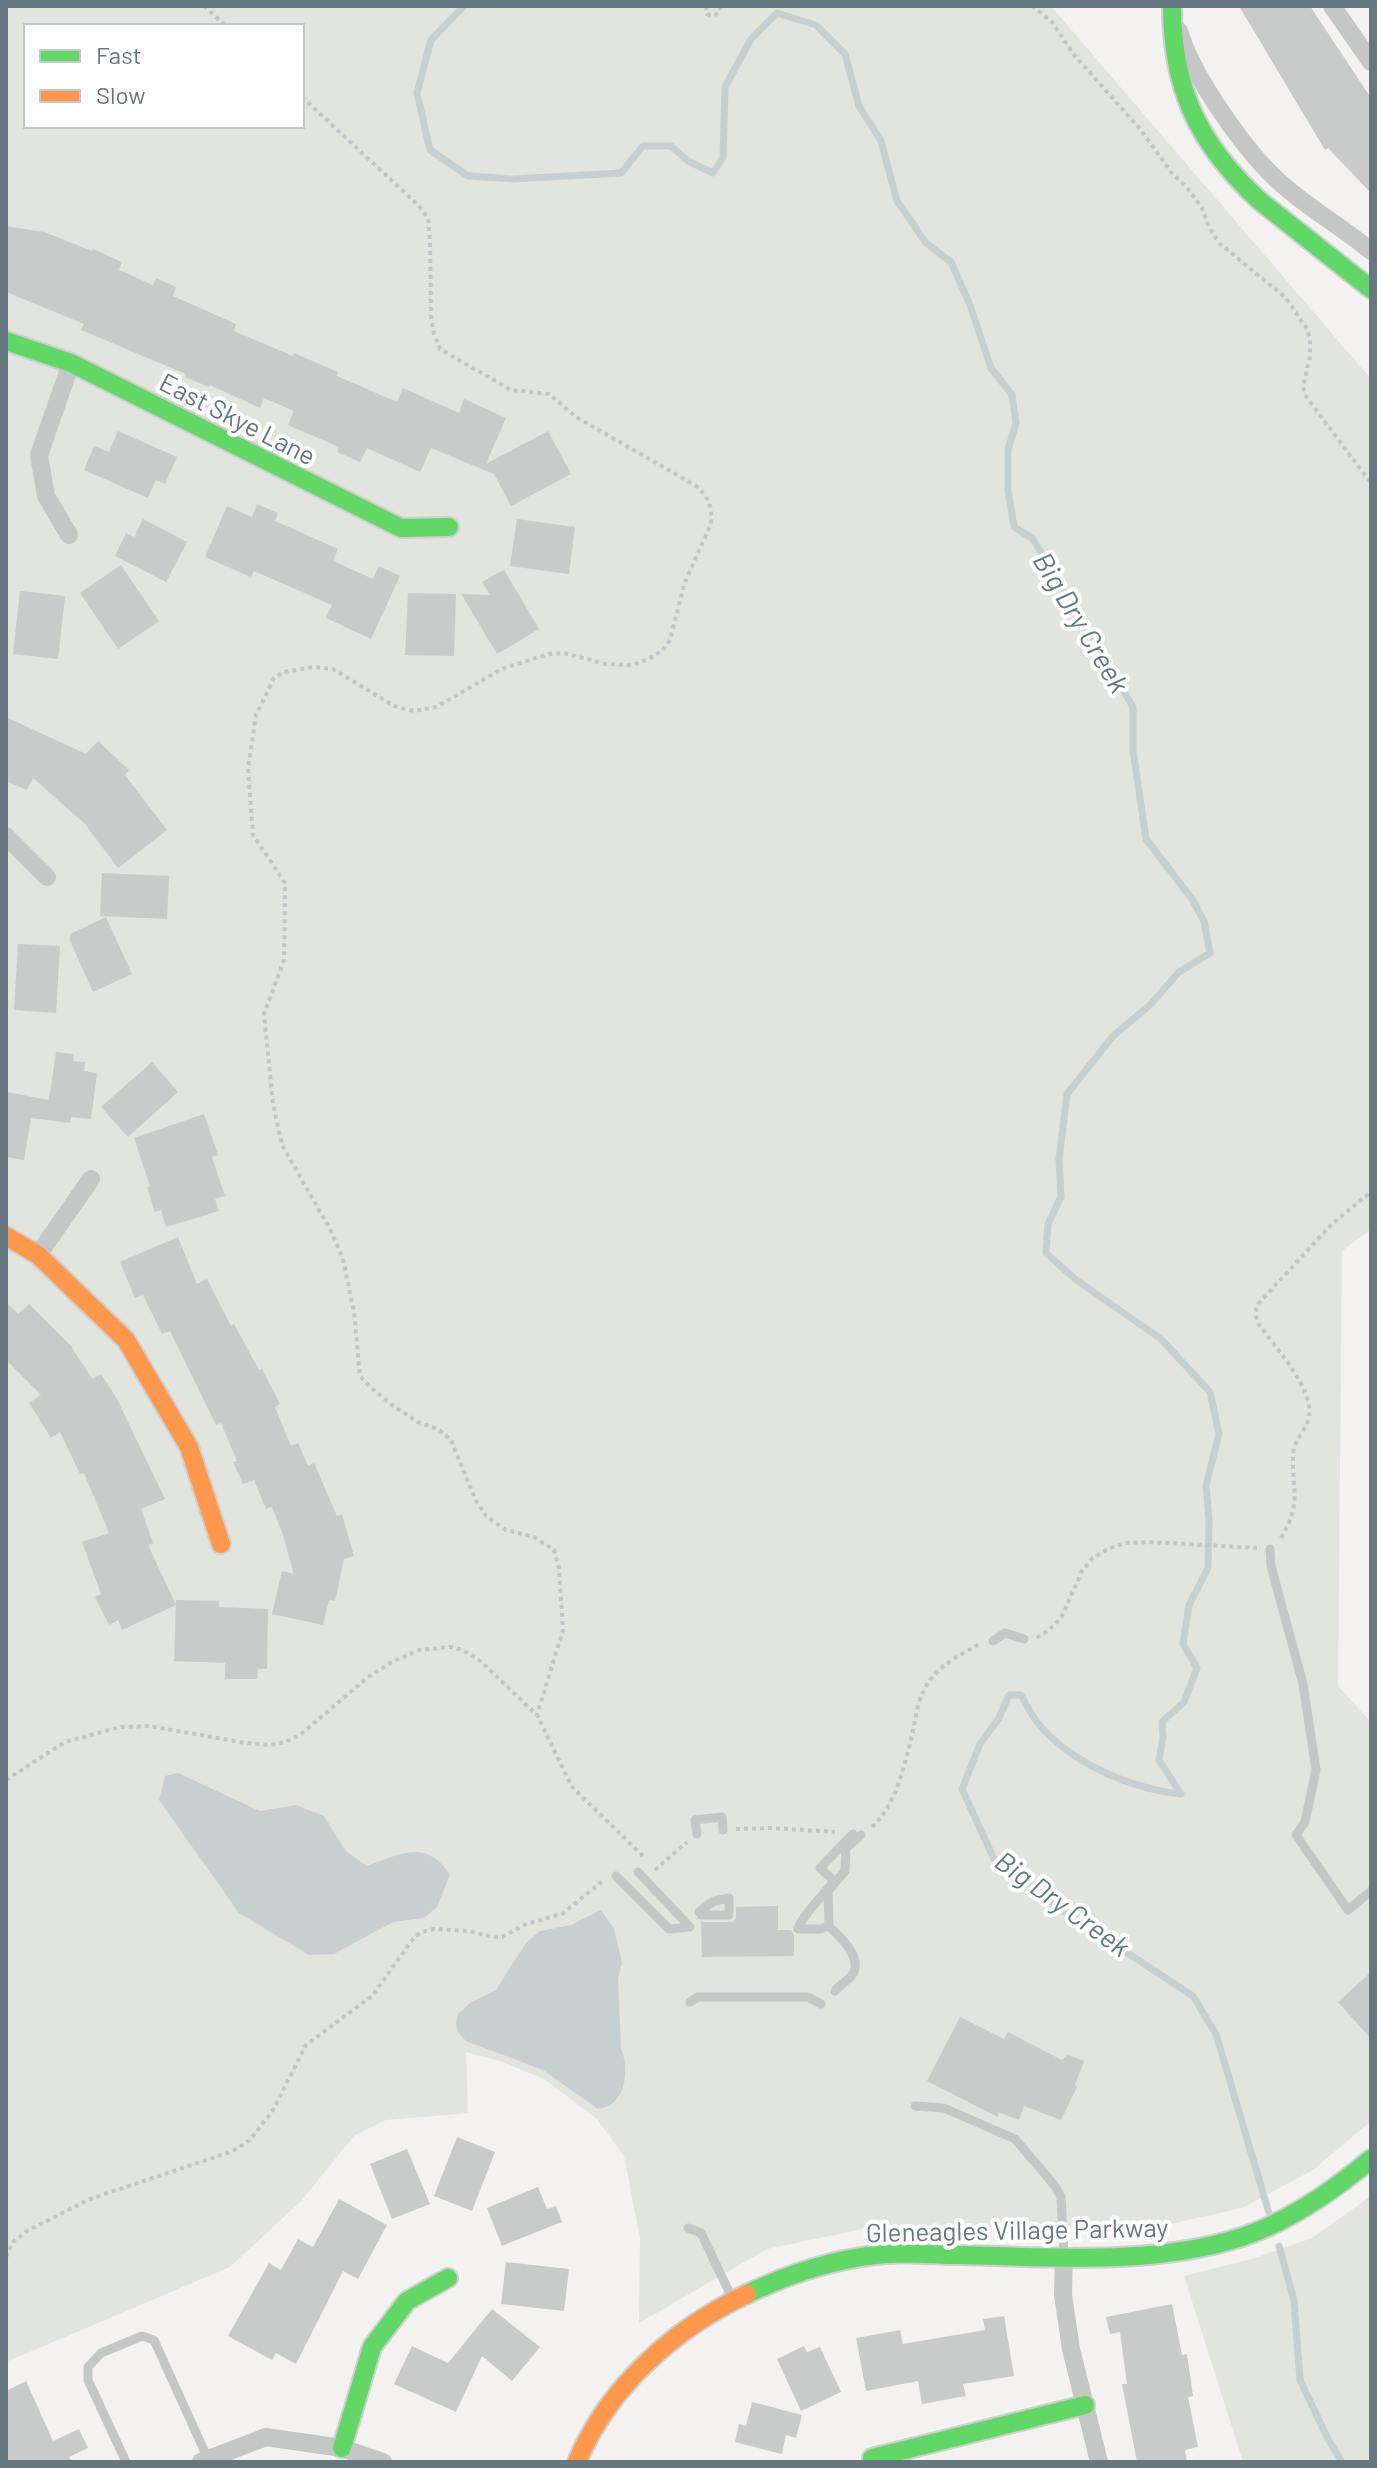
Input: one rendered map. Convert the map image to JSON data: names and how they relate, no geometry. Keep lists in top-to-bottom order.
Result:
{
  "streets": {
    "street": ["East Skye Lane", "Gleneagles Village Parkway"]
  },
  "water": ["Big Dry Creek"],
  "legend": ["Fast", "Slow"]
}
